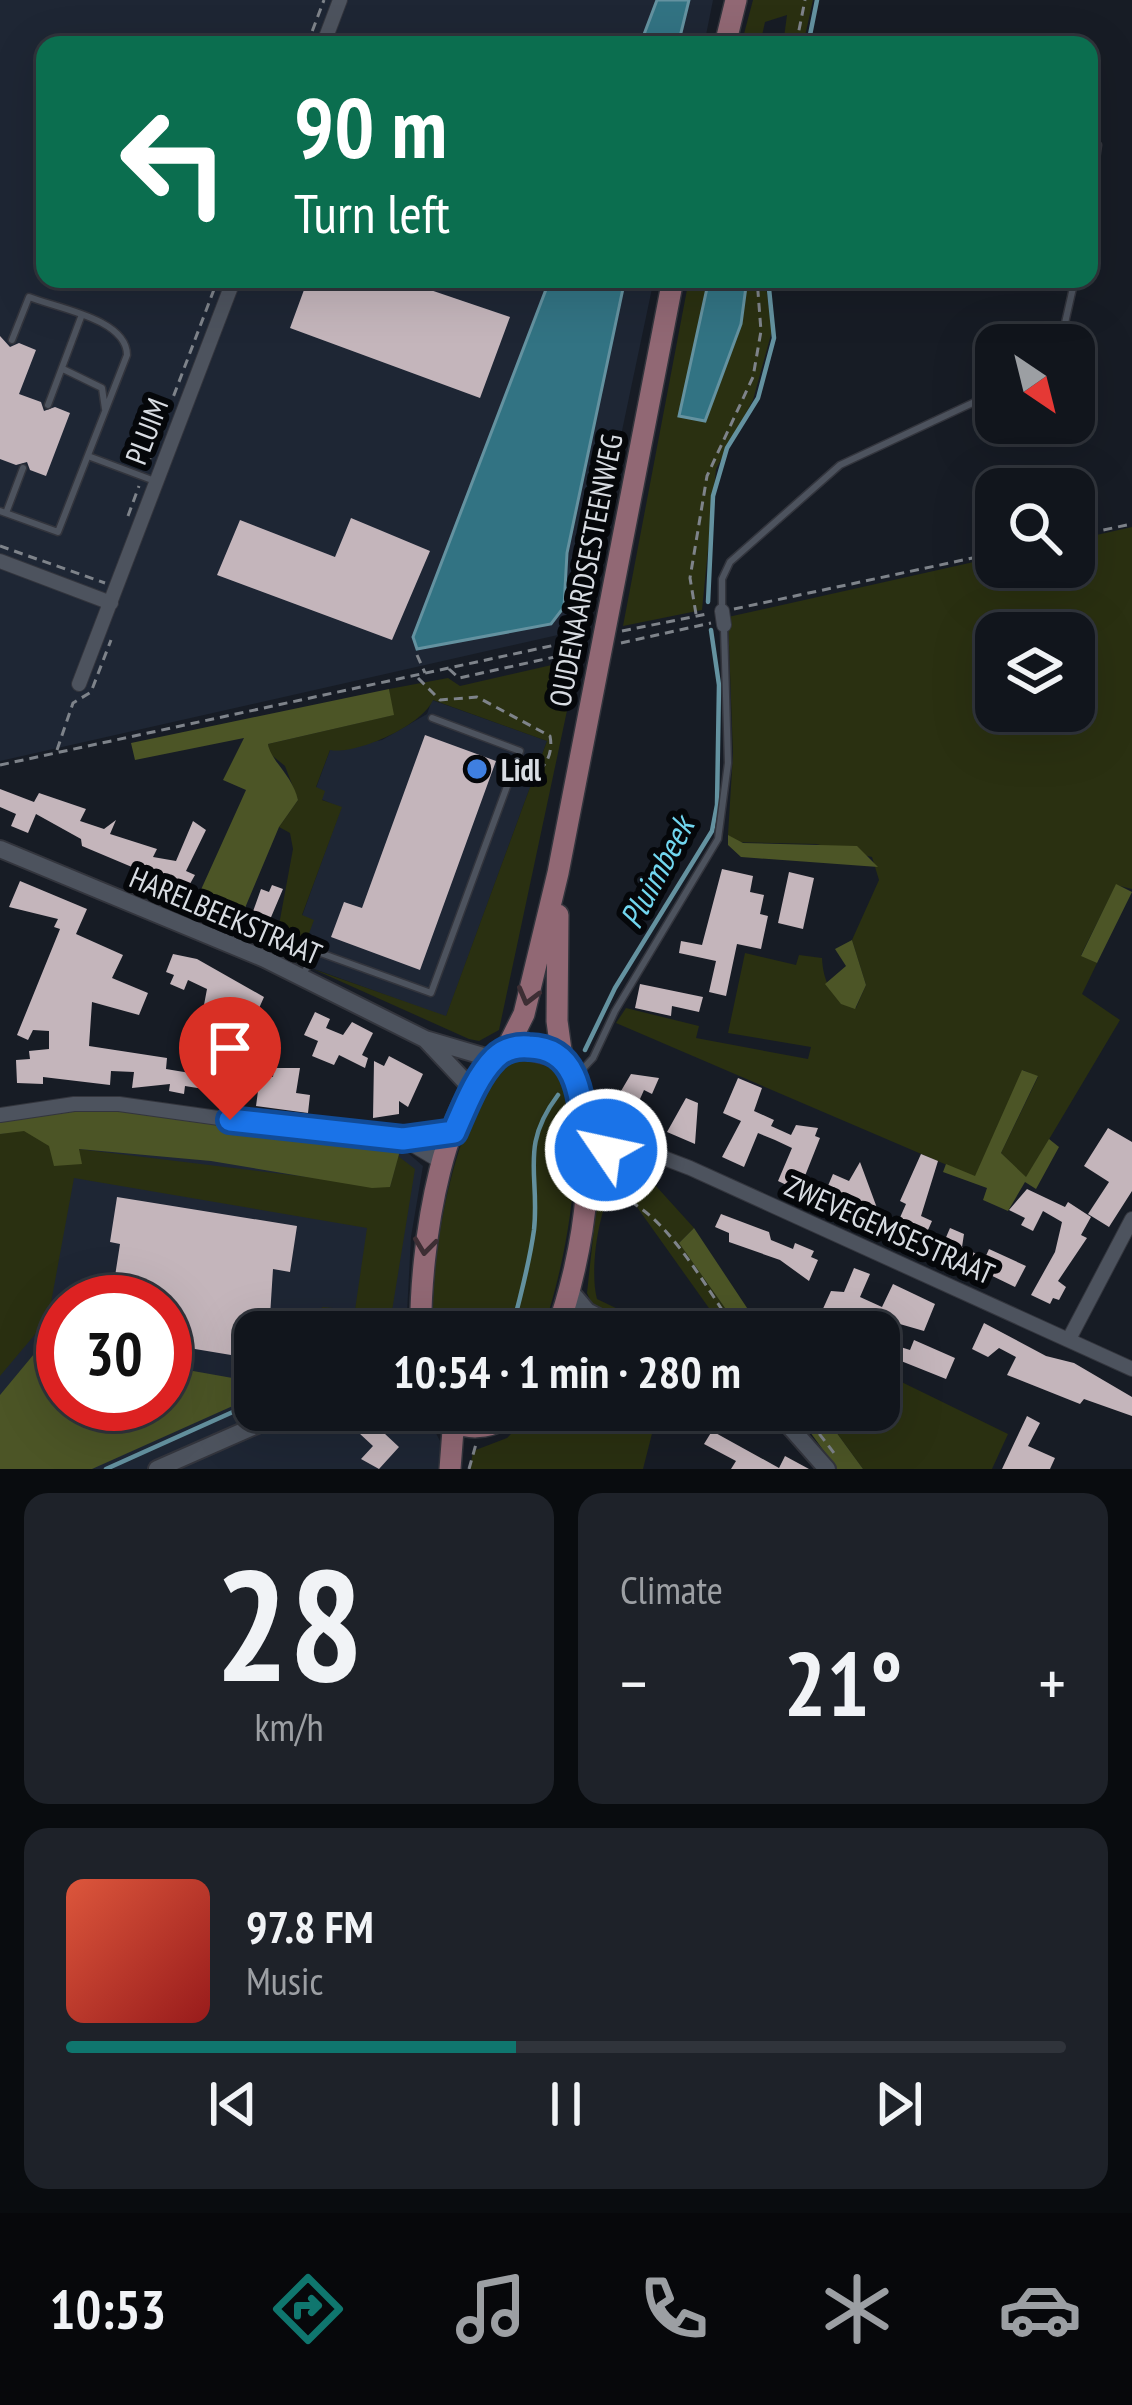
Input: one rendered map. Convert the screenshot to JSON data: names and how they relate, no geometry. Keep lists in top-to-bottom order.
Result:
{
  "streets": {
    "main road": ["OUDENAARDSESTEENWEG"],
    "street": ["PLUIM", "HARELBEEKSTRAAT", "ZWEVEGEMSESTRAAT"]
  },
  "crossings": [
    ["OUDENAARDSESTEENWEG", "HARELBEEKSTRAAT"],
    ["OUDENAARDSESTEENWEG", "ZWEVEGEMSESTRAAT"]
  ],
  "water": ["Pluimbeek"],
  "places": ["Lidl"],
  "north": "bottom right",
  "page": {
    "turn": ["90 m", "Turn left"],
    "limit": "30",
    "trip": "10:54 · 1 min · 280 m",
    "tile": [
      ["28", "km/h"],
      "Climate"
    ],
    "heat": ["−", "21°", "+"],
    "song": ["97.8 FM", "Music"],
    "tabs": "10:53"
  }
}
